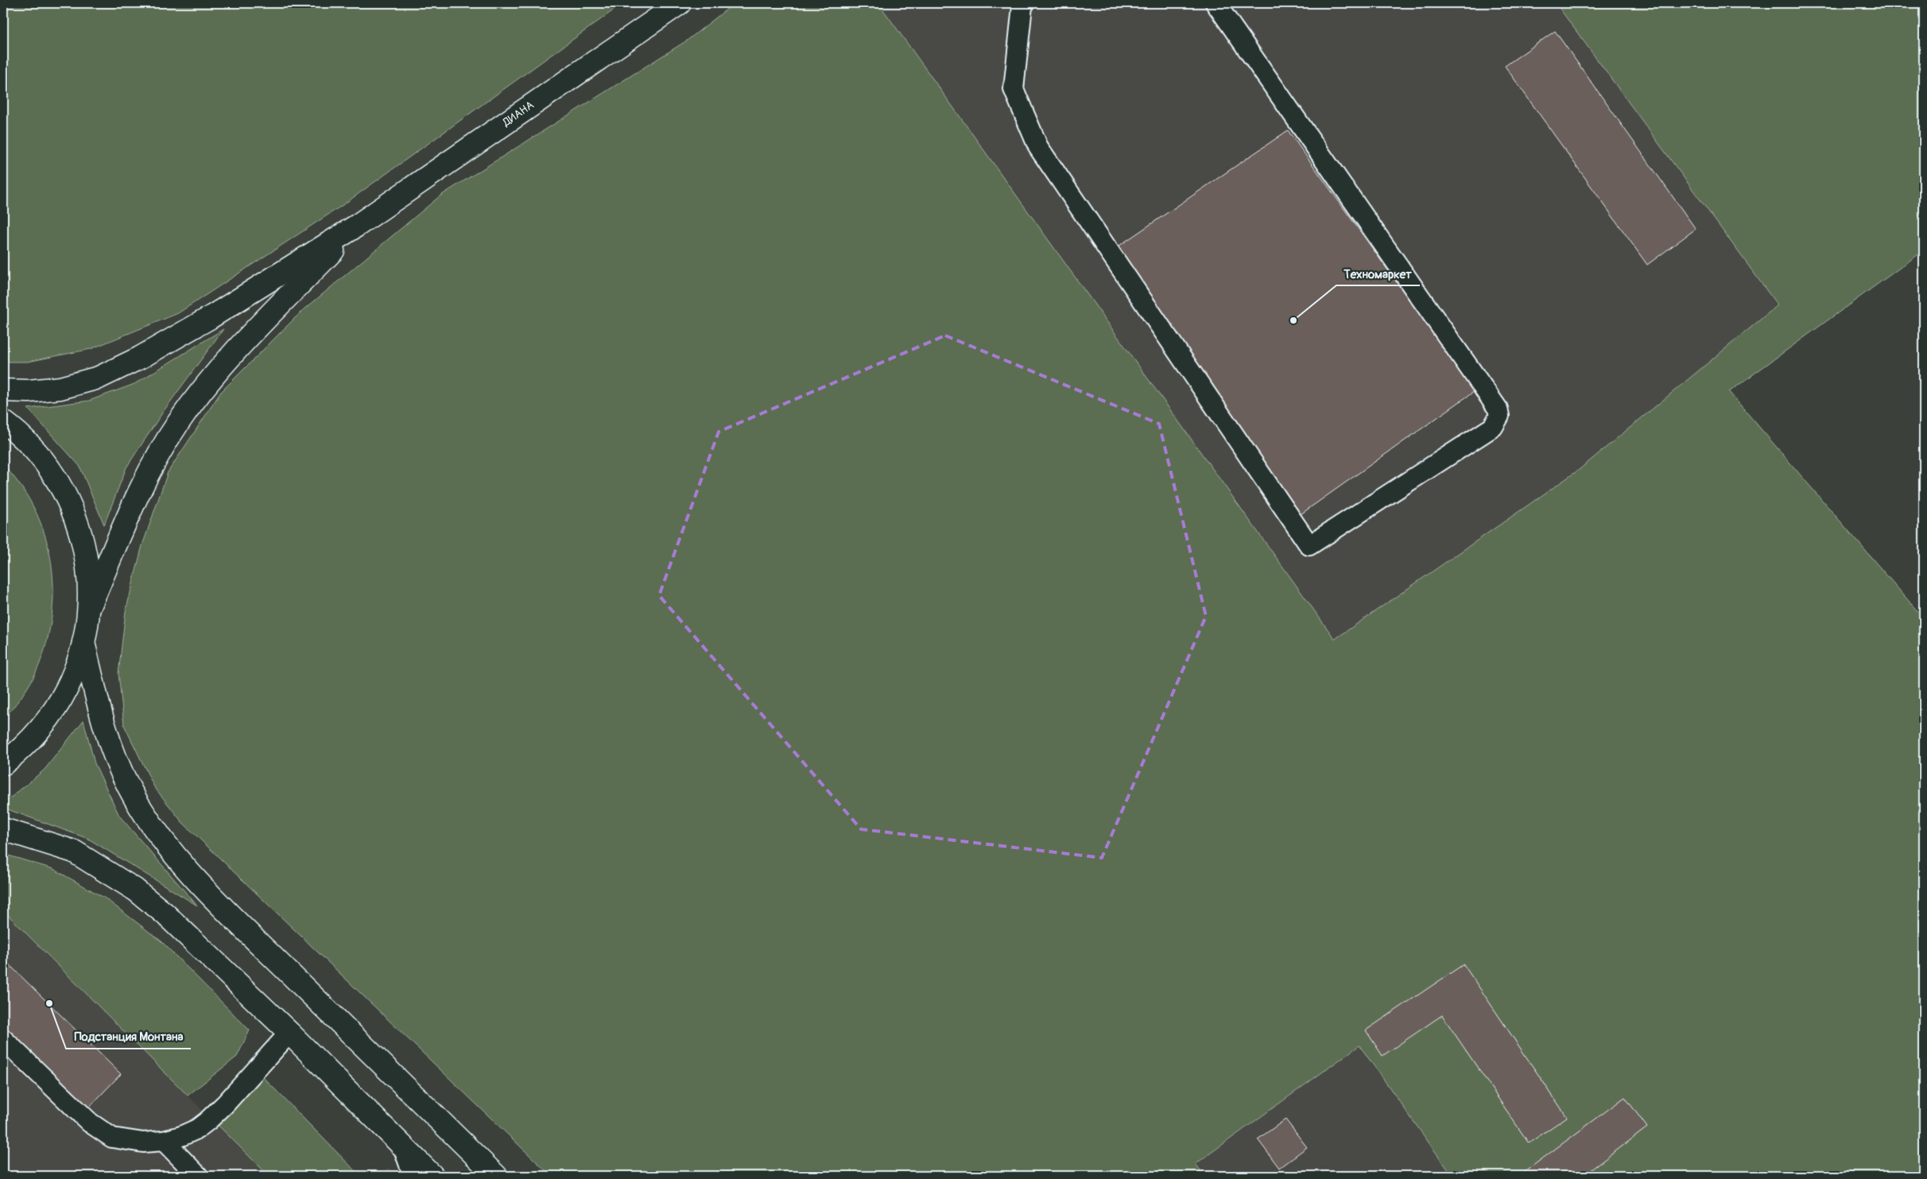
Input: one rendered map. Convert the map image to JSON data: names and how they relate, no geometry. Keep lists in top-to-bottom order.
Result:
{
  "streets": {
    "main road": ["ДИАНА"]
  },
  "places": ["Техномаркет", "Подстанция Монтана"]
}
